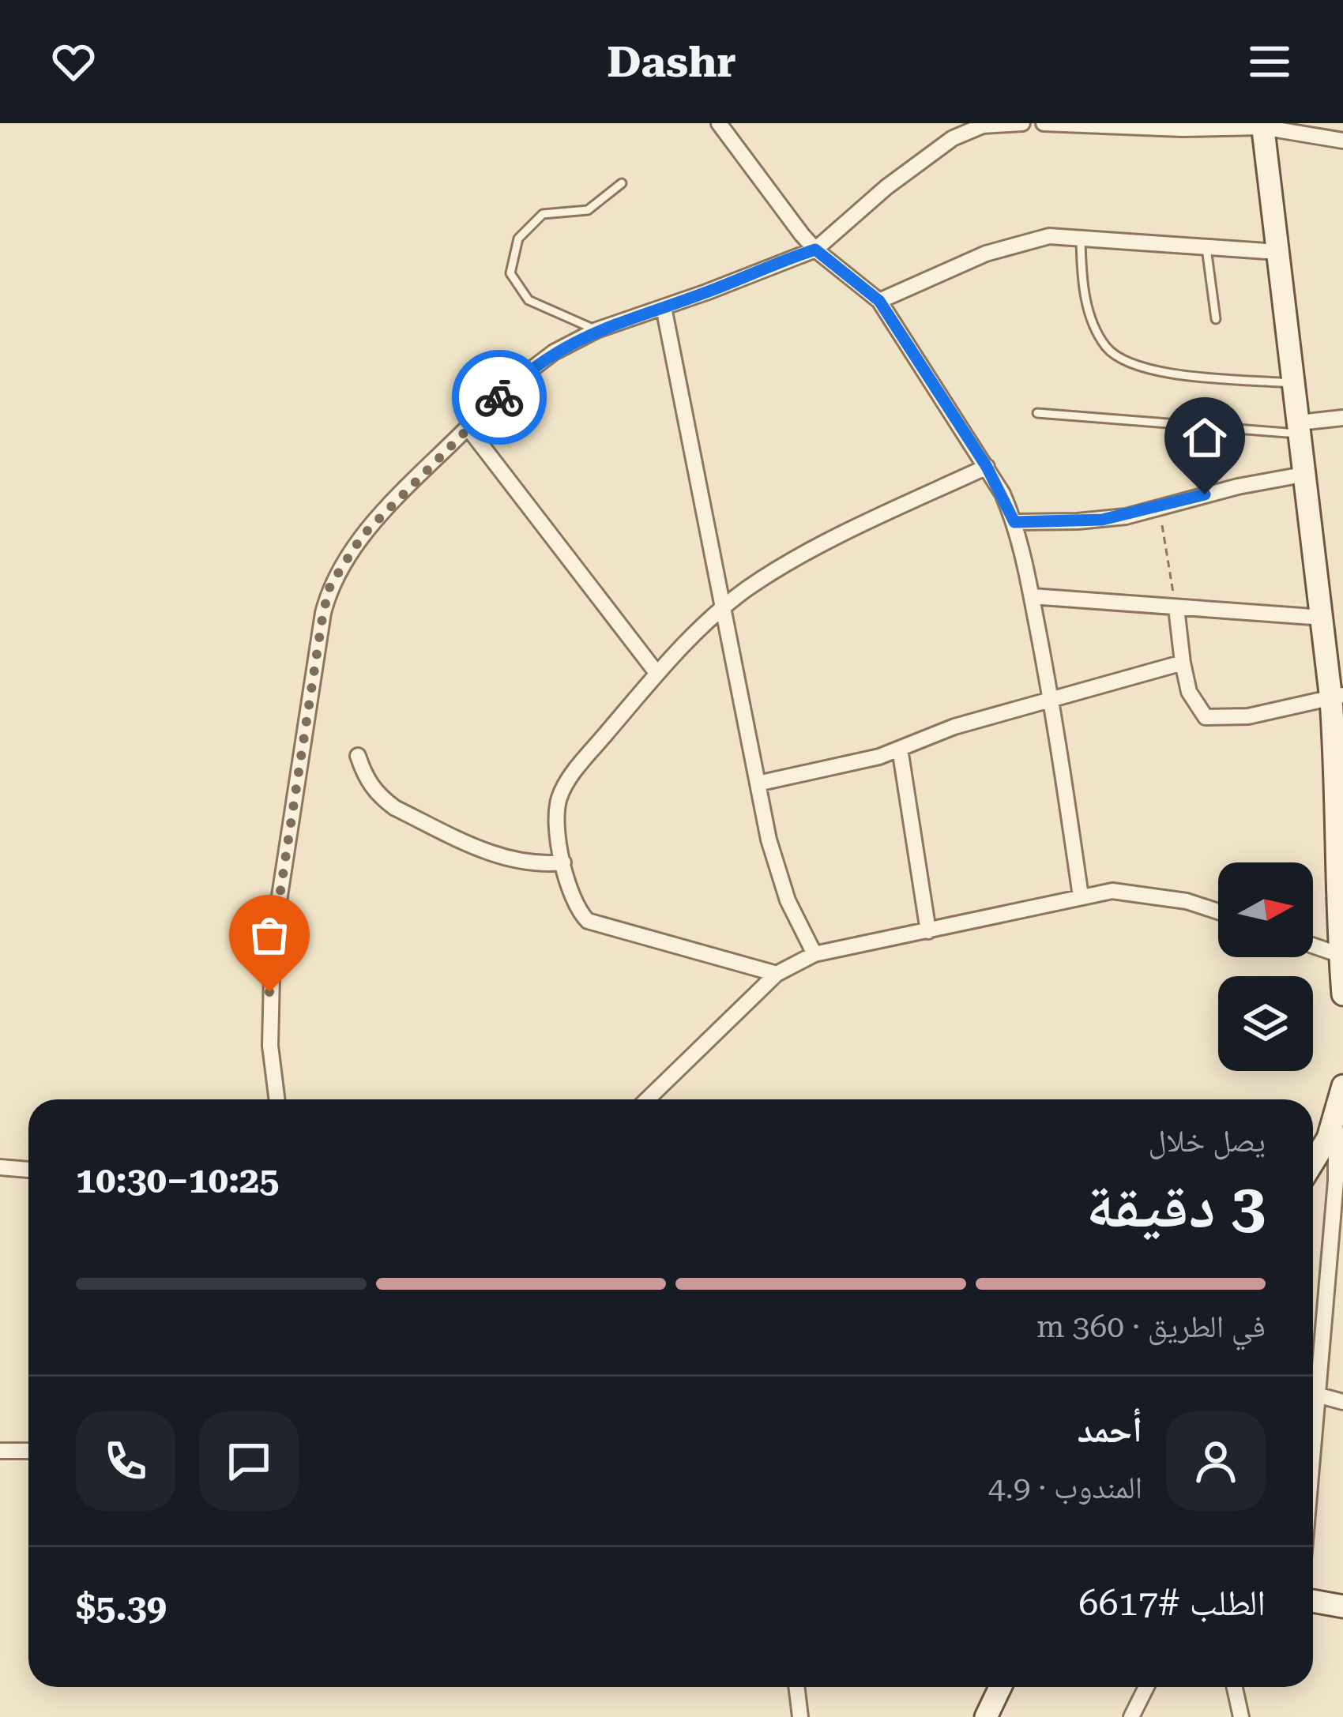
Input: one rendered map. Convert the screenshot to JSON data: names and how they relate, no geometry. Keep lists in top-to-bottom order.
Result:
{
  "north": "right",
  "page": {
    "header": "Dashr",
    "heading": ["3 دقيقة", "يصل خلال", "10:25–10:30"],
    "panel": [
      "أحمد",
      "المندوب · 4.9",
      "الطلب #6617",
      "$5.39"
    ],
    "bar": "في الطريق · 360 m"
  }
}
